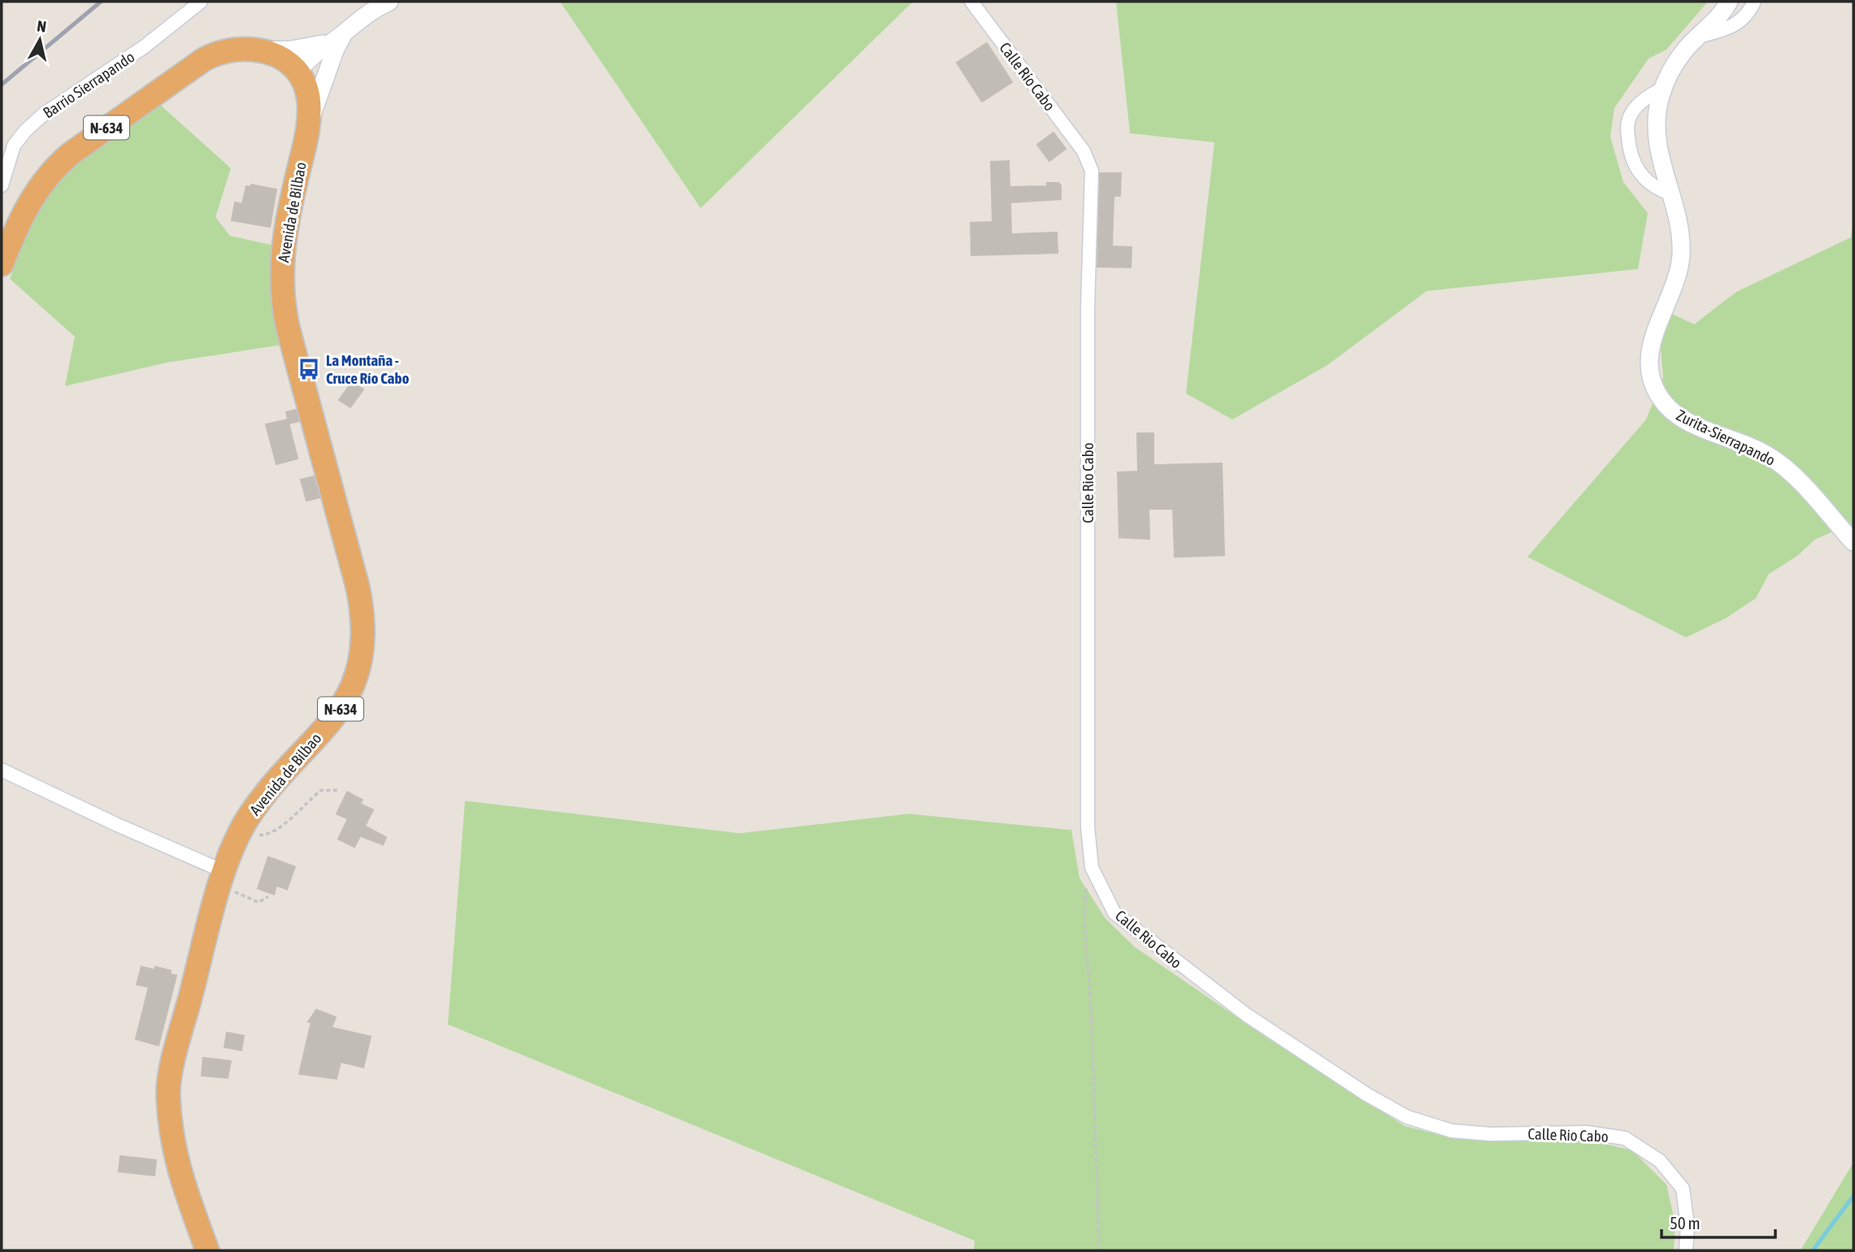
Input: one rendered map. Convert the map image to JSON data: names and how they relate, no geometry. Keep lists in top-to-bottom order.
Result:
{
  "streets": {
    "highway": ["N-634", "Avenida de Bilbao"],
    "street": [
      "Calle Río Cabo",
      "Barrio Sierrapando",
      "Zurita-Sierrapando",
      "Calle Rio Cabo"
    ]
  },
  "crossings": [
    ["Calle Río Cabo", "Calle Rio Cabo"],
    ["N-634", "Avenida de Bilbao"]
  ],
  "places": {
    "bus stop": ["La Montaña - Cruce Río Cabo"]
  },
  "scale_bar": "50 m",
  "north": "top"
}
